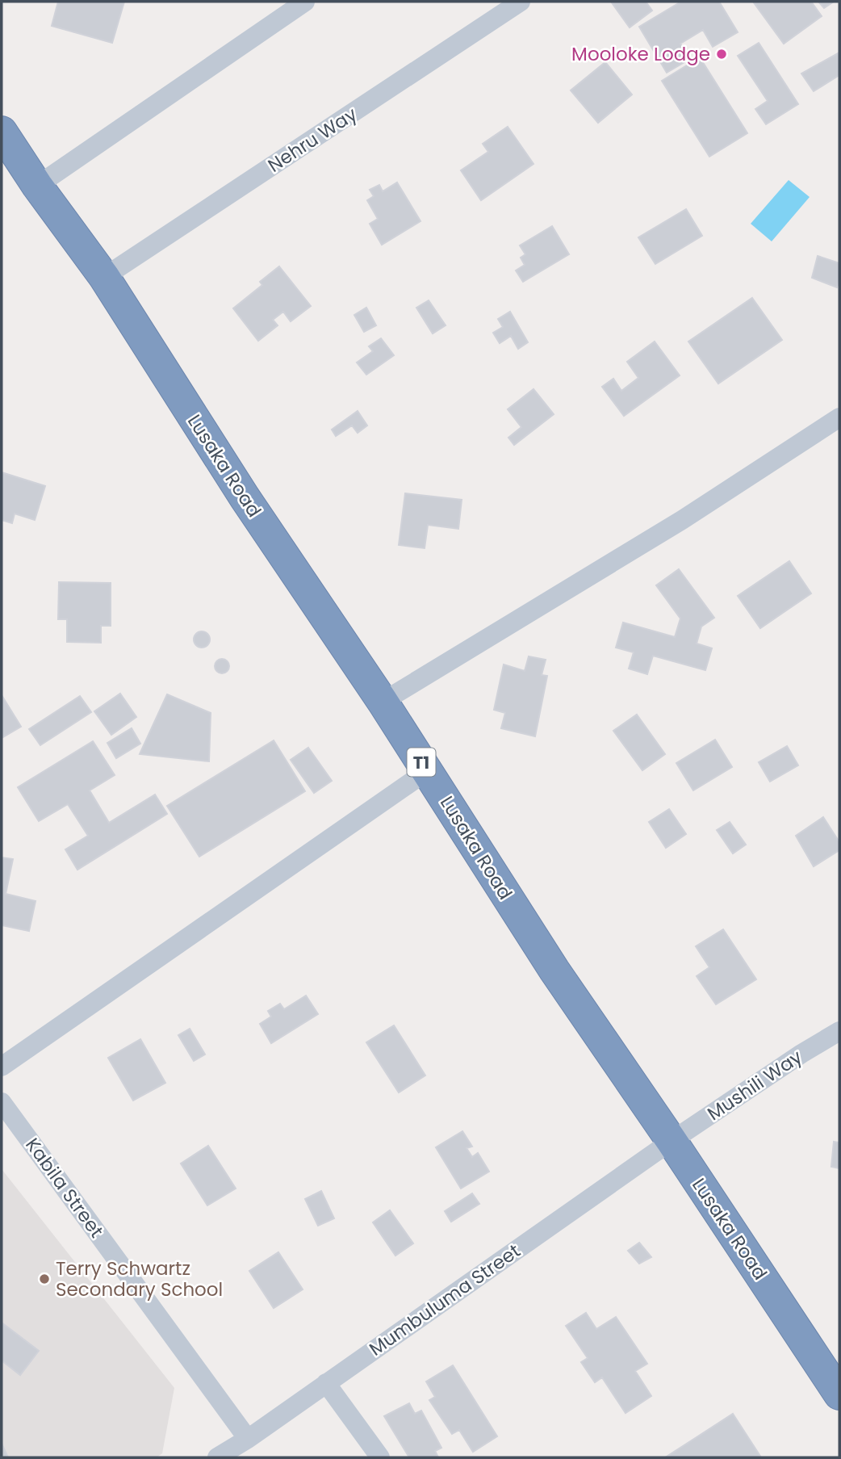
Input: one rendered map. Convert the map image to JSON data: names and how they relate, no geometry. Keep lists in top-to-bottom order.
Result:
{
  "streets": {
    "highway": ["Lusaka Road", "T1"],
    "street": [
      "Nehru Way",
      "Mushili Way",
      "Kabila Street",
      "Mumbuluma Street"
    ]
  },
  "crossings": [
    ["Nehru Way", "Lusaka Road"],
    ["Lusaka Road", "Mushili Way"],
    ["Lusaka Road", "Mumbuluma Street"],
    ["Mushili Way", "Mumbuluma Street"],
    ["Kabila Street", "Mumbuluma Street"]
  ],
  "places": ["Mooloke Lodge", "Terry Schwartz Secondary School"]
}
